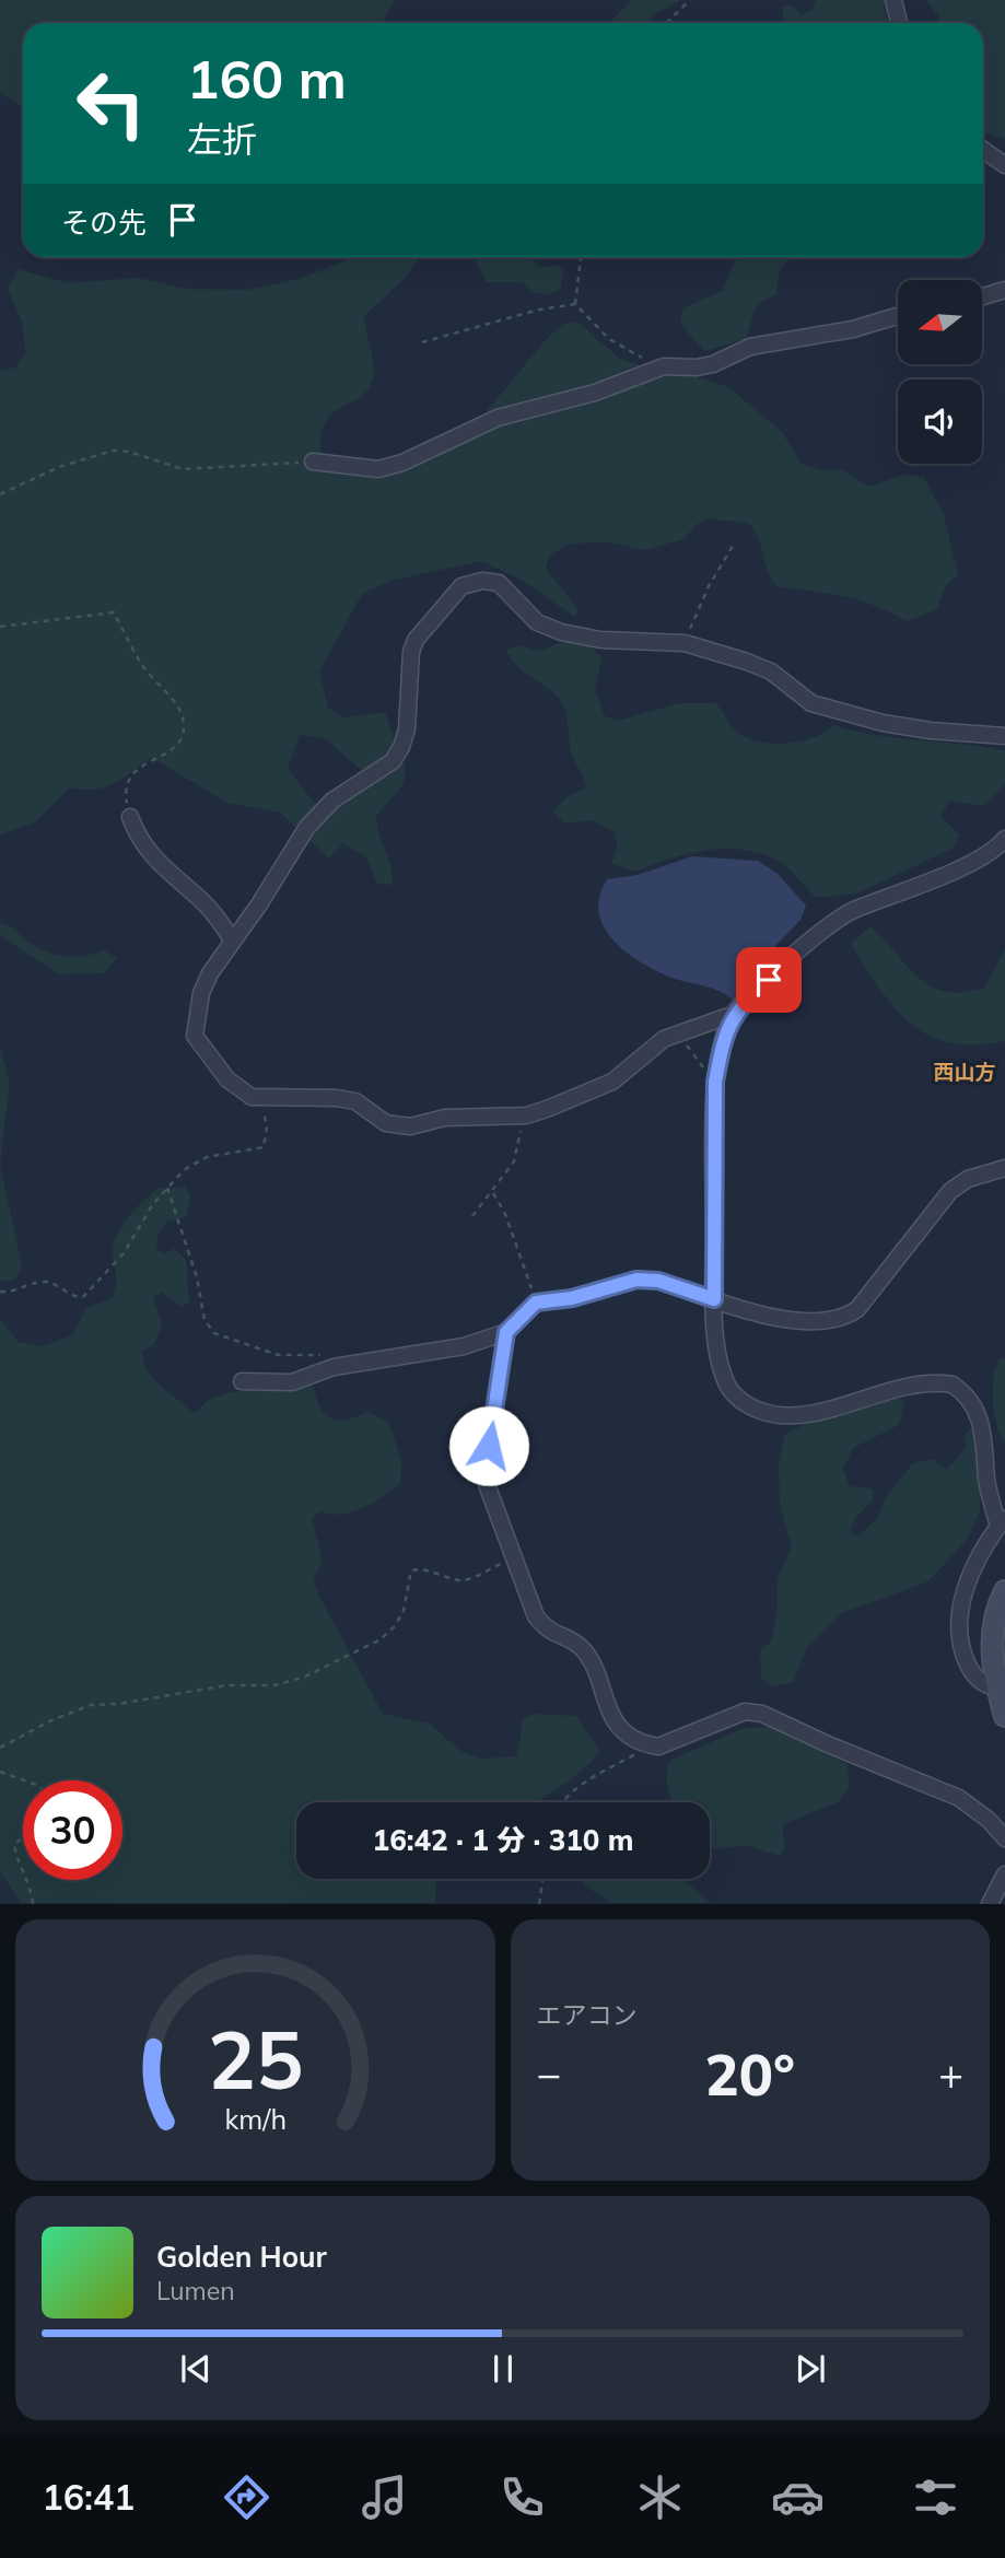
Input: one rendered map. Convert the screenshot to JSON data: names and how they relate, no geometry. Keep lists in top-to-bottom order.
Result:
{
  "districts": ["西山方"],
  "north": "left",
  "page": {
    "turn": ["160 m", "左折"],
    "then": "その先",
    "limit": "30",
    "trip": "16:42 · 1 分 · 310 m",
    "tile": "エアコン",
    "heat": ["−", "20°", "+"],
    "song": ["Golden Hour", "Lumen"],
    "tabs": "16:41",
    "gauge": ["25", "km/h"]
  }
}
